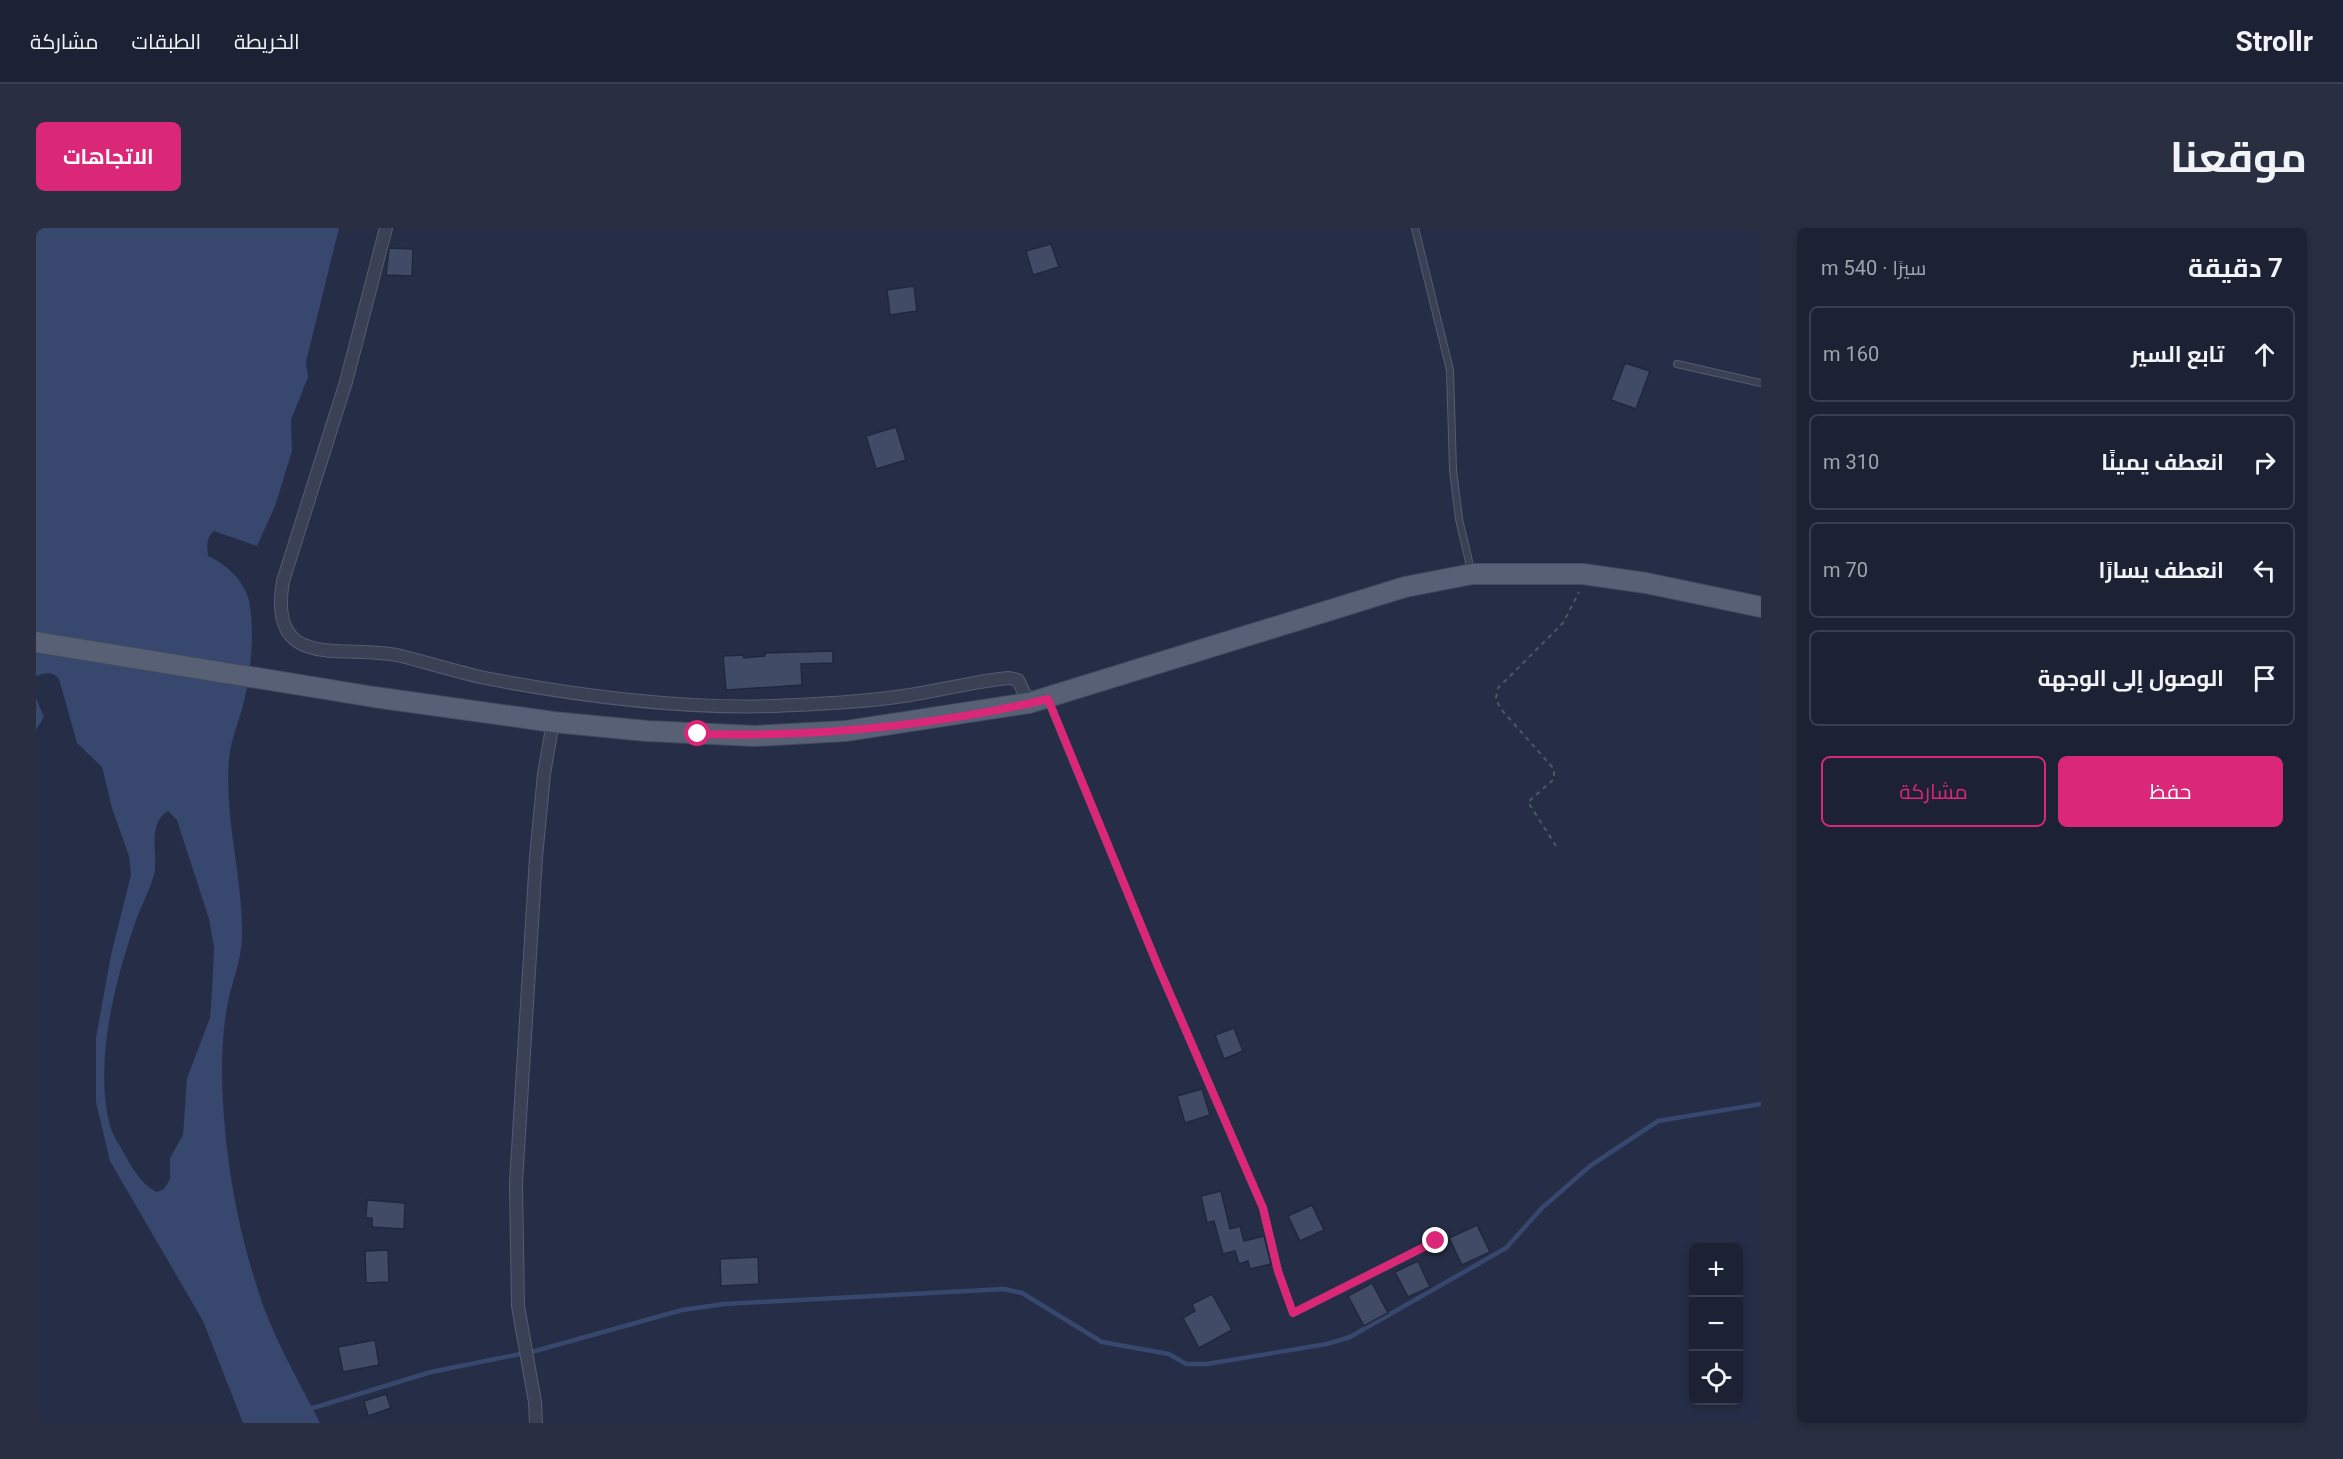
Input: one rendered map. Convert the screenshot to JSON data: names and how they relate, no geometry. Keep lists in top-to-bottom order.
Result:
{
  "page": {
    "header": "Strollr",
    "nav": ["الخريطة", "الطبقات", "مشاركة"],
    "title": "موقعنا",
    "buttons": [
      "الاتجاهات",
      ["حفظ", "مشاركة"]
    ],
    "heading": ["7 دقيقة", "سيرًا · 540 m"],
    "list": [
      ["تابع السير", "160 m"],
      ["انعطف يمينًا", "310 m"],
      ["انعطف يسارًا", "70 m"],
      "الوصول إلى الوجهة"
    ],
    "map_buttons": ["+", "−"]
  }
}
